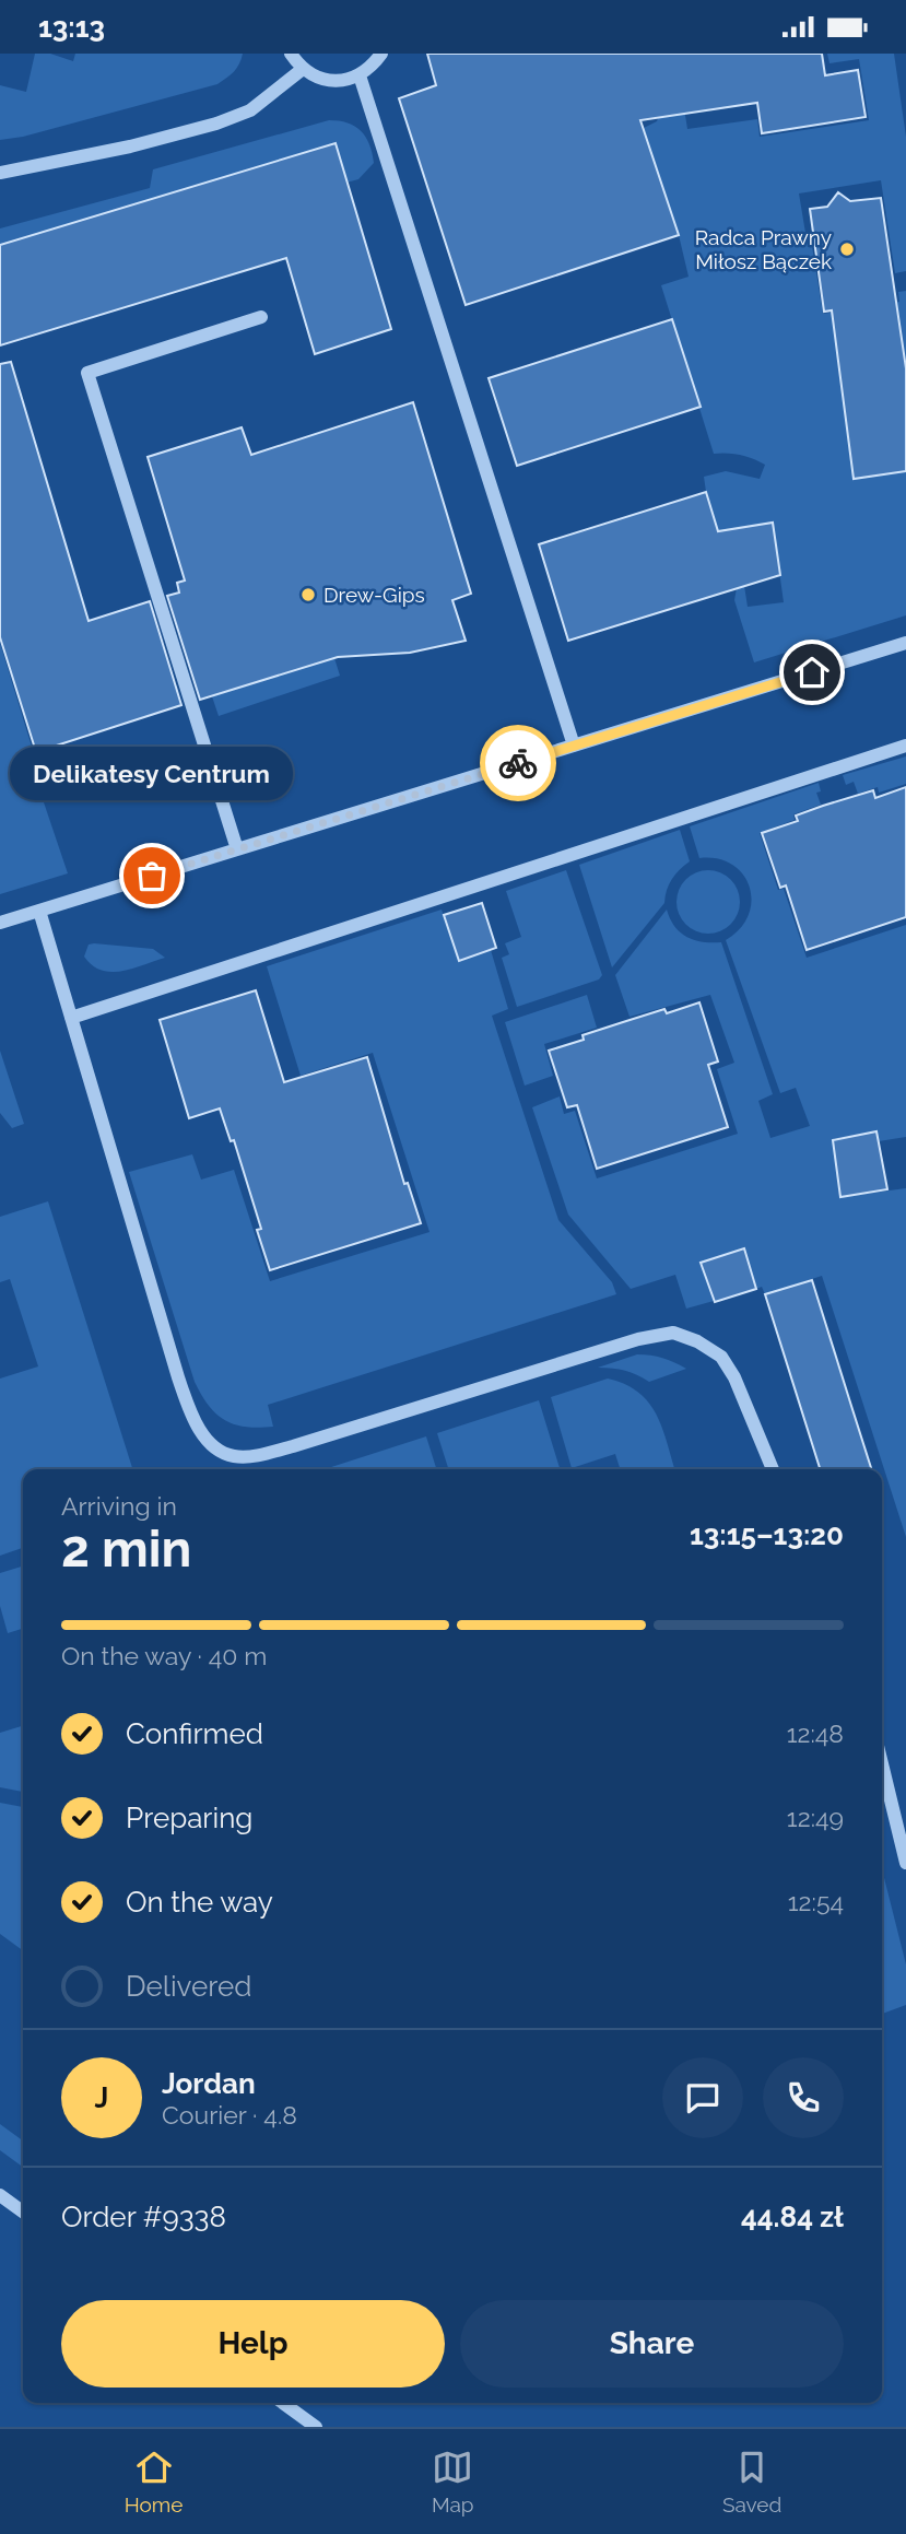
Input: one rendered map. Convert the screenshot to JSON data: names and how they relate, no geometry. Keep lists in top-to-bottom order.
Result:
{
  "places": ["Radca Prawny Miłosz Bączek", "Drew-Gips", "Delikatesy Centrum"],
  "page": {
    "status": "13:13",
    "bubble": "Delikatesy Centrum",
    "heading": ["2 min", "Arriving in", "13:15–13:20"],
    "panel": [
      "Jordan",
      "Courier · 4.8",
      "Order #9338",
      "44.84 zł"
    ],
    "bar": "On the way · 40 m",
    "list": [
      ["Confirmed", "12:48"],
      ["Preparing", "12:49"],
      ["On the way", "12:54"],
      "Delivered"
    ],
    "round": "J",
    "buttons": ["Help", "Share"],
    "tabs": ["Home", "Map", "Saved"]
  }
}
